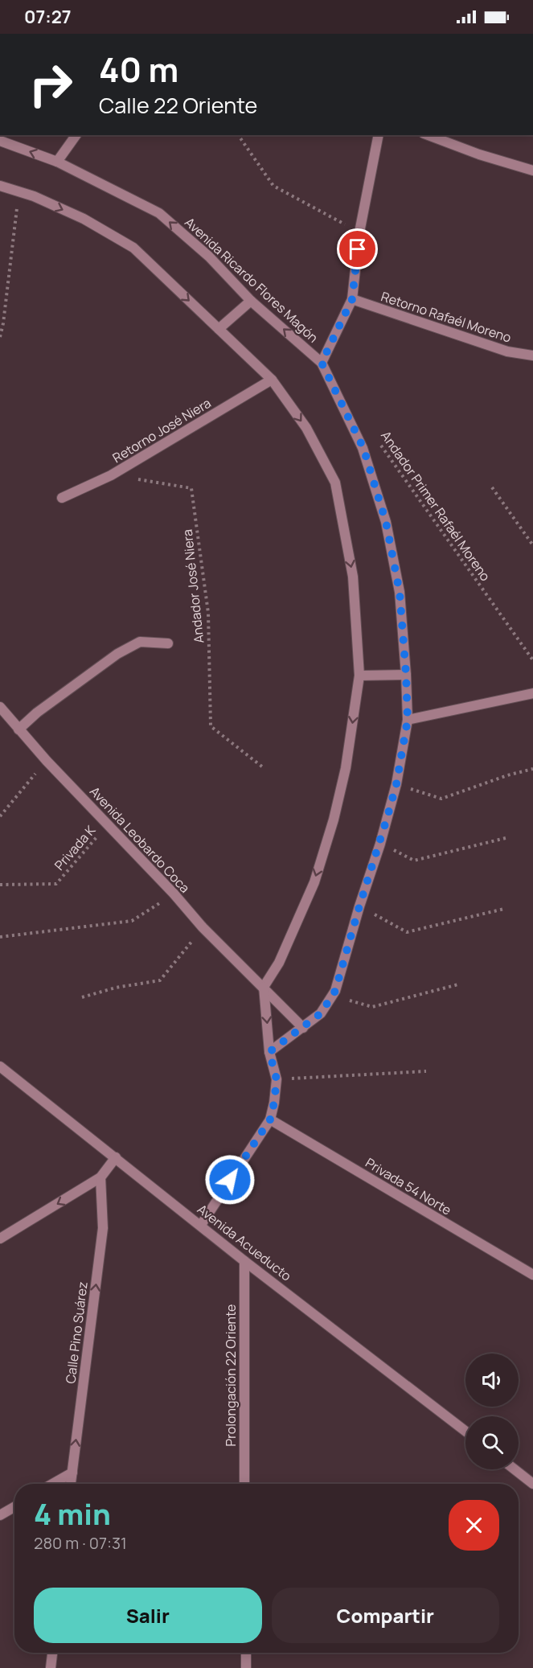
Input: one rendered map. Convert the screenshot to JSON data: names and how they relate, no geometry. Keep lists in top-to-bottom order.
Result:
{
  "streets": {
    "street": [
      "Avenida Ricardo Flores Magón",
      "Retorno Rafaél Moreno",
      "Retorno José Niera",
      "Avenida Leobardo Coca",
      "Privada 54 Norte",
      "Avenida Acueducto",
      "Calle Pino Suárez",
      "Prolongación 22 Oriente"
    ],
    "path": ["Andador Primer Rafaél Moreno", "Andador José Niera", "Privada K"]
  },
  "crossings": [
    ["Avenida Ricardo Flores Magón", "Avenida Leobardo Coca"],
    ["Retorno José Niera", "Andador José Niera"],
    ["Avenida Leobardo Coca", "Privada K"],
    ["Avenida Acueducto", "Prolongación 22 Oriente"]
  ],
  "one_way": ["Calle Pino Suárez"],
  "page": {
    "status": "07:27",
    "turn": ["40 m", "Calle 22 Oriente"],
    "heading": ["4 min", "280 m · 07:31"],
    "buttons": ["Salir", "Compartir"]
  }
}
